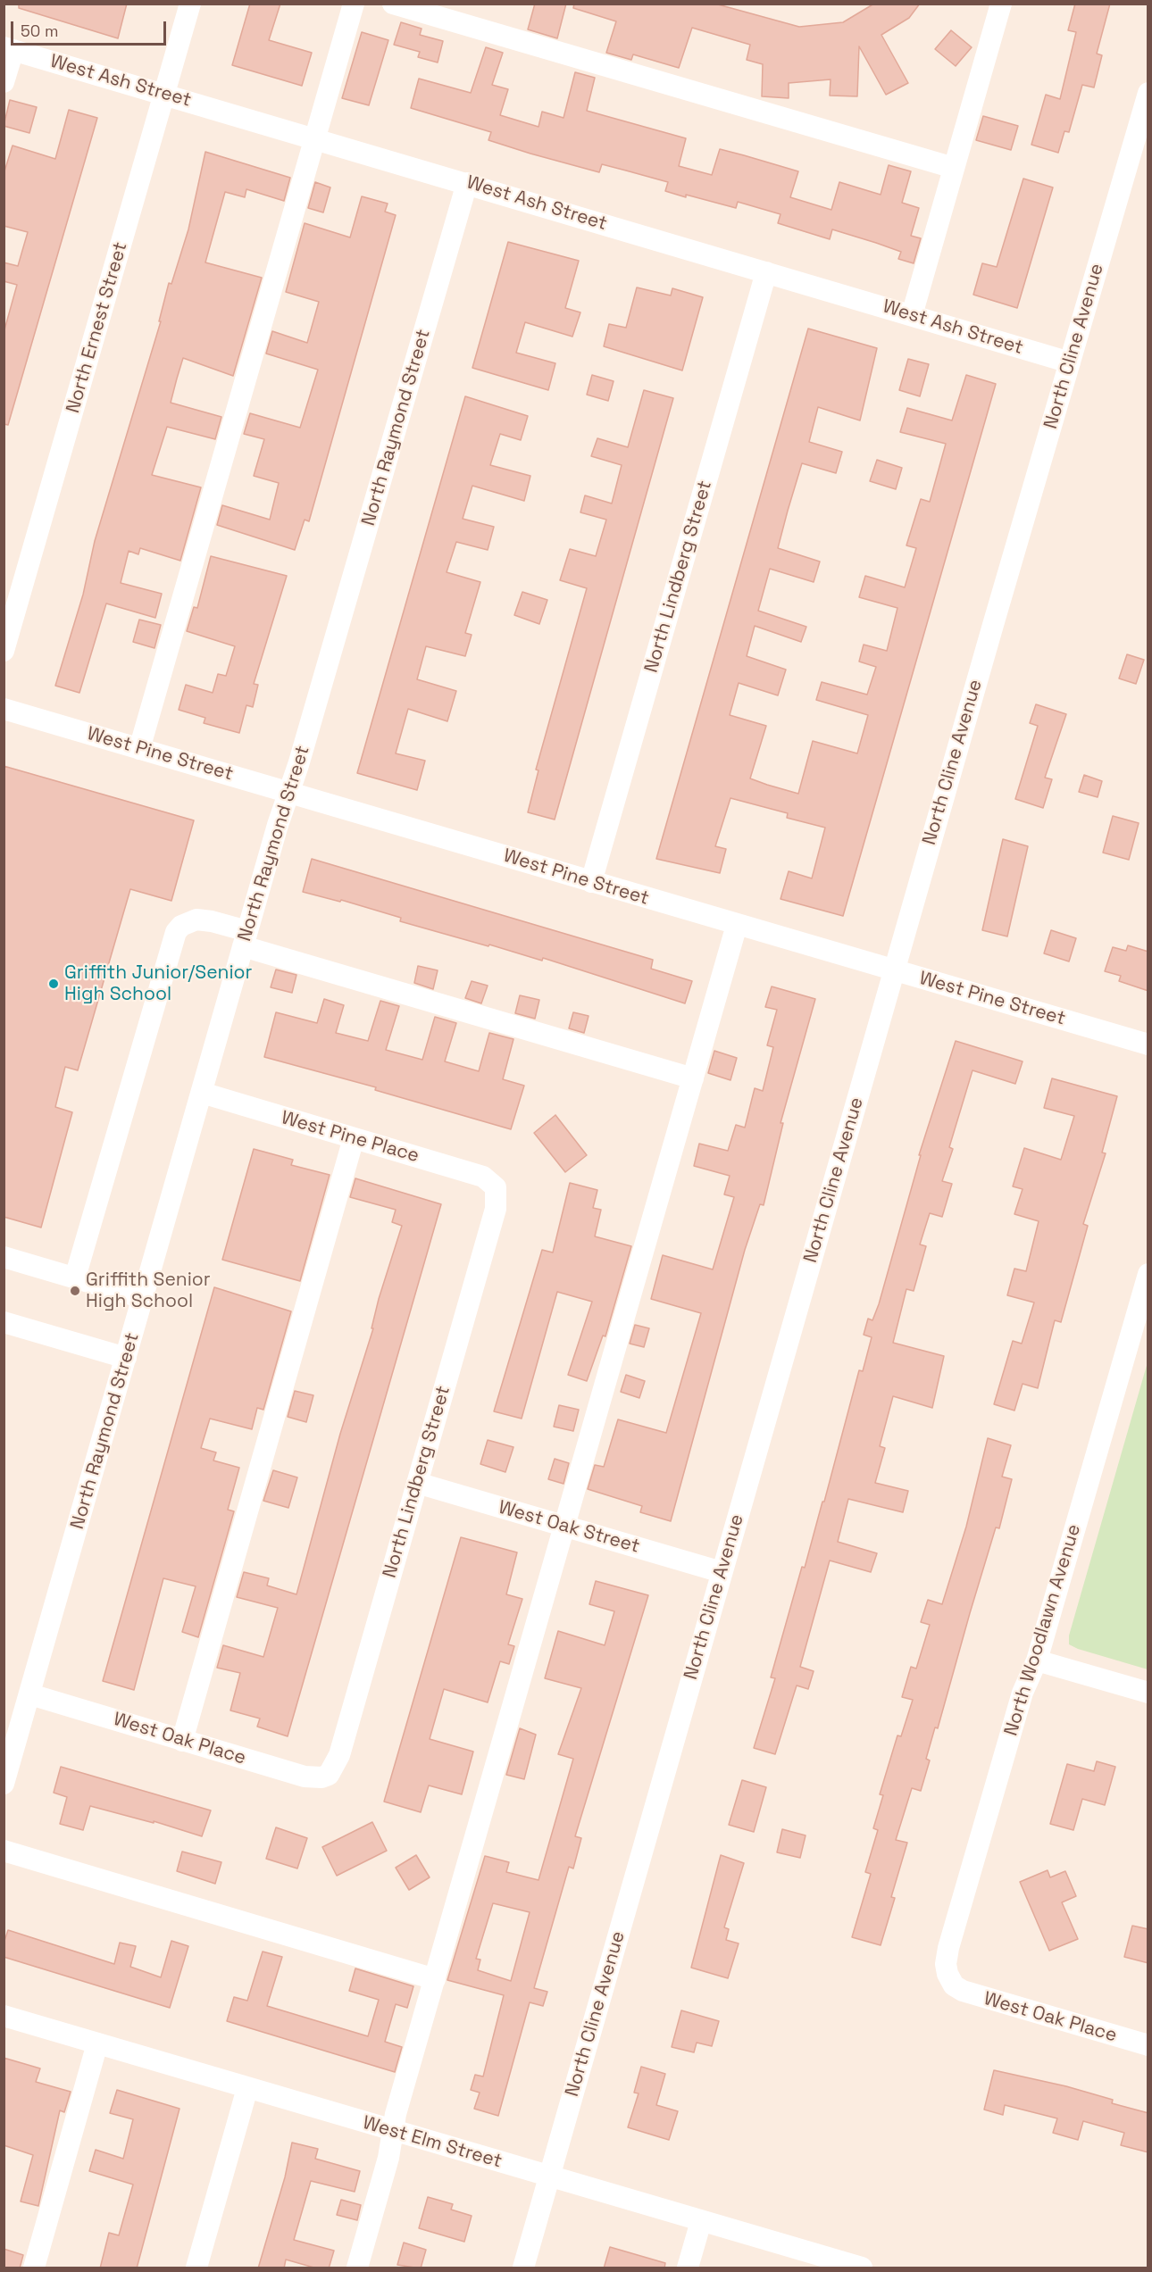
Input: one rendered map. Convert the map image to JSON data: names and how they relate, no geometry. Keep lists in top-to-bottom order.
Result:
{
  "streets": {
    "street": [
      "West Ash Street",
      "North Ernest Street",
      "North Cline Avenue",
      "North Raymond Street",
      "North Lindberg Street",
      "West Pine Street",
      "West Pine Place",
      "West Oak Street",
      "North Woodlawn Avenue",
      "West Oak Place",
      "West Elm Street"
    ]
  },
  "crossings": [
    ["West Ash Street", "North Ernest Street"],
    ["West Ash Street", "North Cline Avenue"],
    ["West Ash Street", "North Raymond Street"],
    ["West Ash Street", "North Lindberg Street"],
    ["North Cline Avenue", "West Pine Street"],
    ["North Cline Avenue", "West Oak Street"],
    ["North Cline Avenue", "West Elm Street"],
    ["North Raymond Street", "West Pine Street"],
    ["North Raymond Street", "West Pine Place"],
    ["North Raymond Street", "West Oak Place"],
    ["North Lindberg Street", "West Pine Street"],
    ["North Lindberg Street", "West Pine Place"],
    ["North Lindberg Street", "West Oak Street"],
    ["North Lindberg Street", "West Oak Place"],
    ["North Woodlawn Avenue", "West Oak Place"]
  ],
  "places": ["Griffith Junior/Senior High School", "Griffith Senior High School"],
  "scale_bar": "50 m"
}
